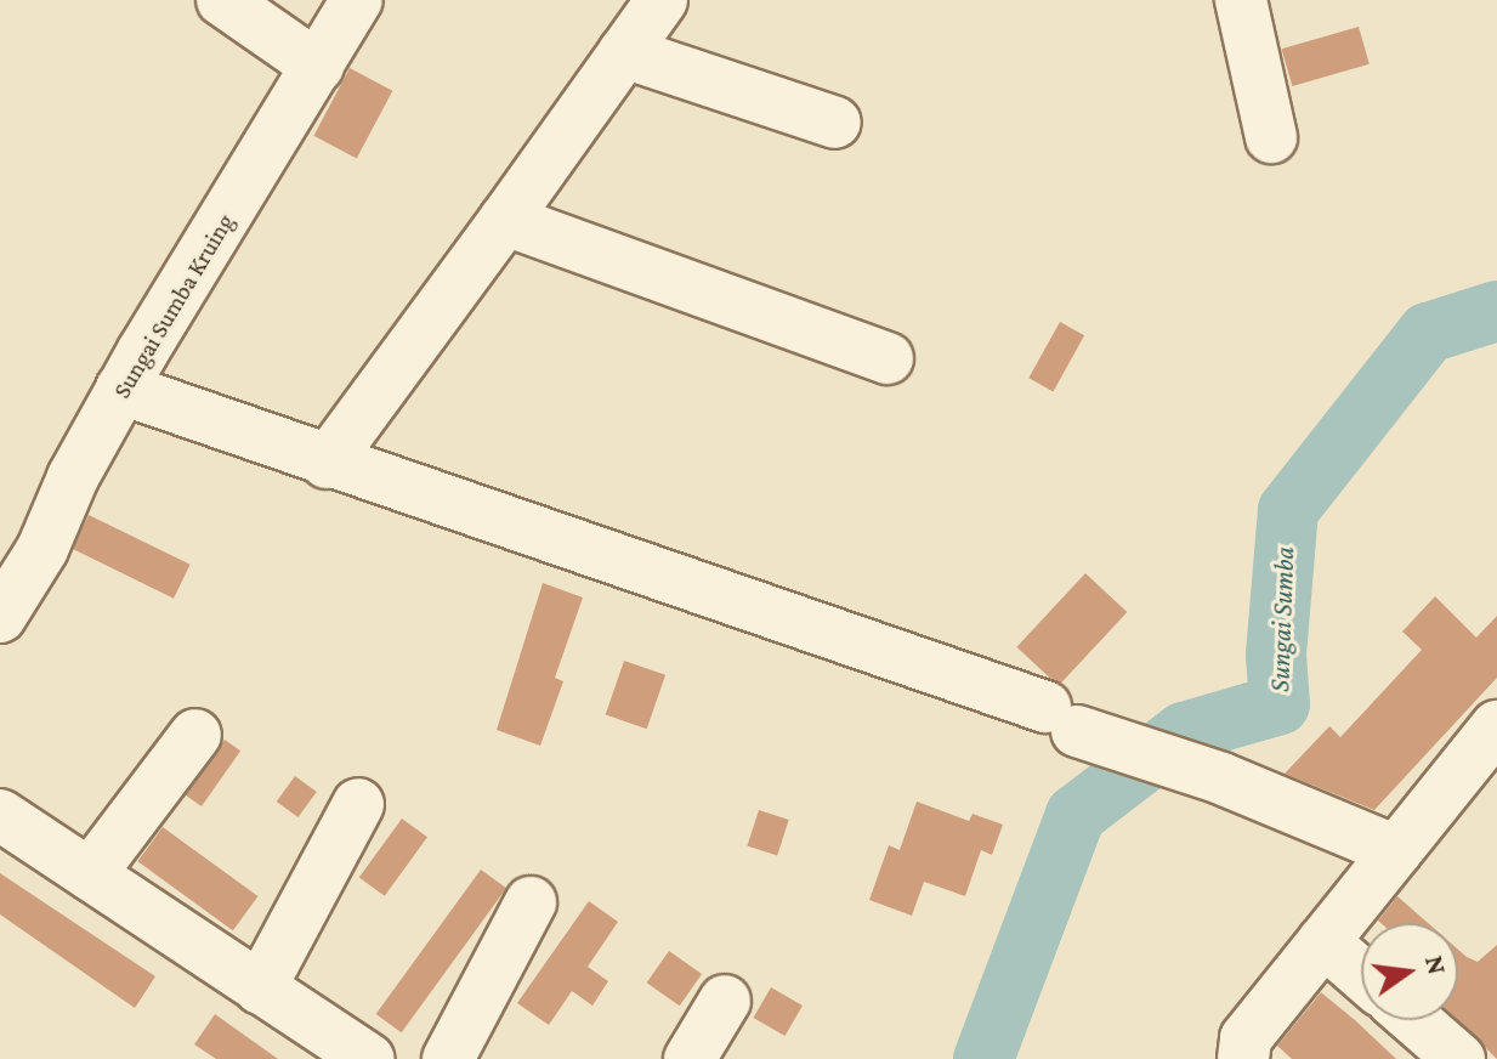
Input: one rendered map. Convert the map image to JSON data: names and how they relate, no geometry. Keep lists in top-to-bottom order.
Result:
{
  "streets": {
    "street": ["Sungai Sumba Kruing"]
  },
  "water": ["Sungai Sumba"],
  "north": "right"
}
